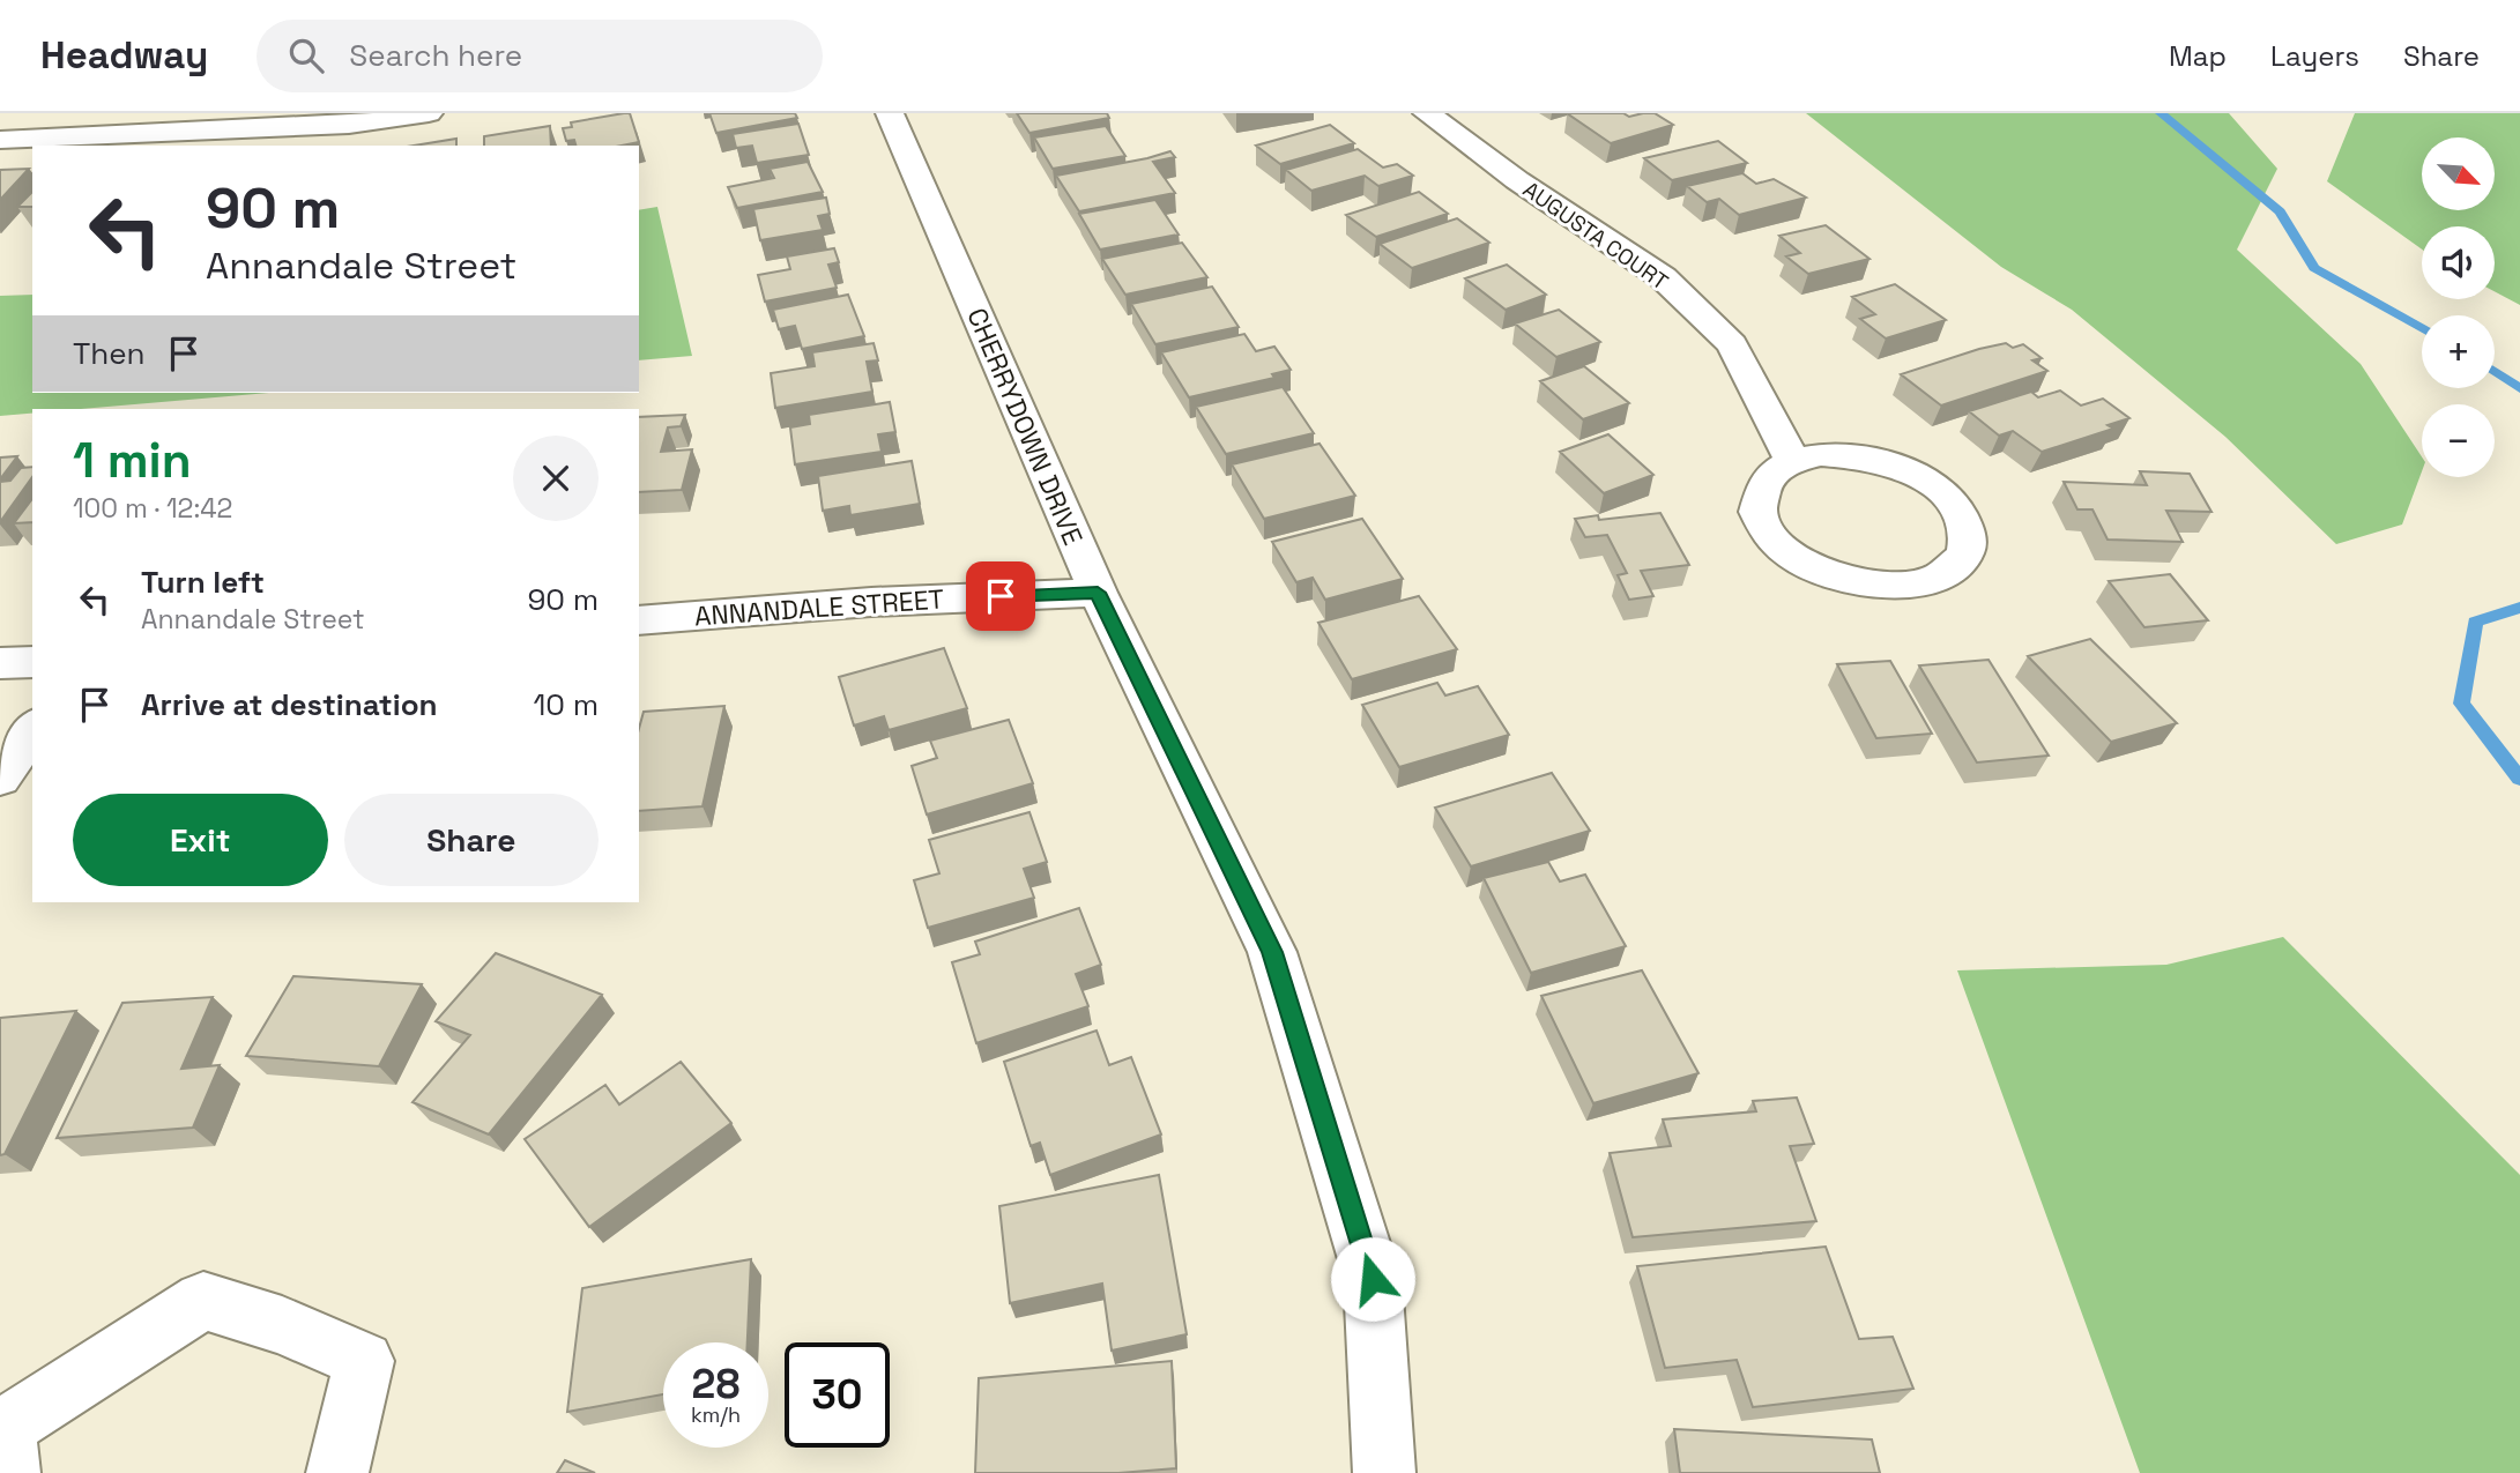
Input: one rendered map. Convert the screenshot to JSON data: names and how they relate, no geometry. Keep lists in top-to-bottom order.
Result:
{
  "streets": {
    "street": ["AUGUSTA COURT", "CHERRYDOWN DRIVE", "ANNANDALE STREET"]
  },
  "crossings": [
    ["CHERRYDOWN DRIVE", "ANNANDALE STREET"]
  ],
  "north": "bottom right",
  "page": {
    "header": "Headway",
    "search": "Search here",
    "nav": ["Map", "Layers", "Share"],
    "map_buttons": ["+", "−"],
    "turn": ["90 m", "Annandale Street"],
    "then": "Then",
    "heading": ["1 min", "100 m · 12:42"],
    "list": [
      {
        "name": "Turn left",
        "note": "Annandale Street",
        "value": "90 m"
      },
      {
        "name": "Arrive at destination",
        "value": "10 m"
      }
    ],
    "buttons": ["Exit", "Share"],
    "speed": "28 km/h",
    "limit": "30"
  }
}
